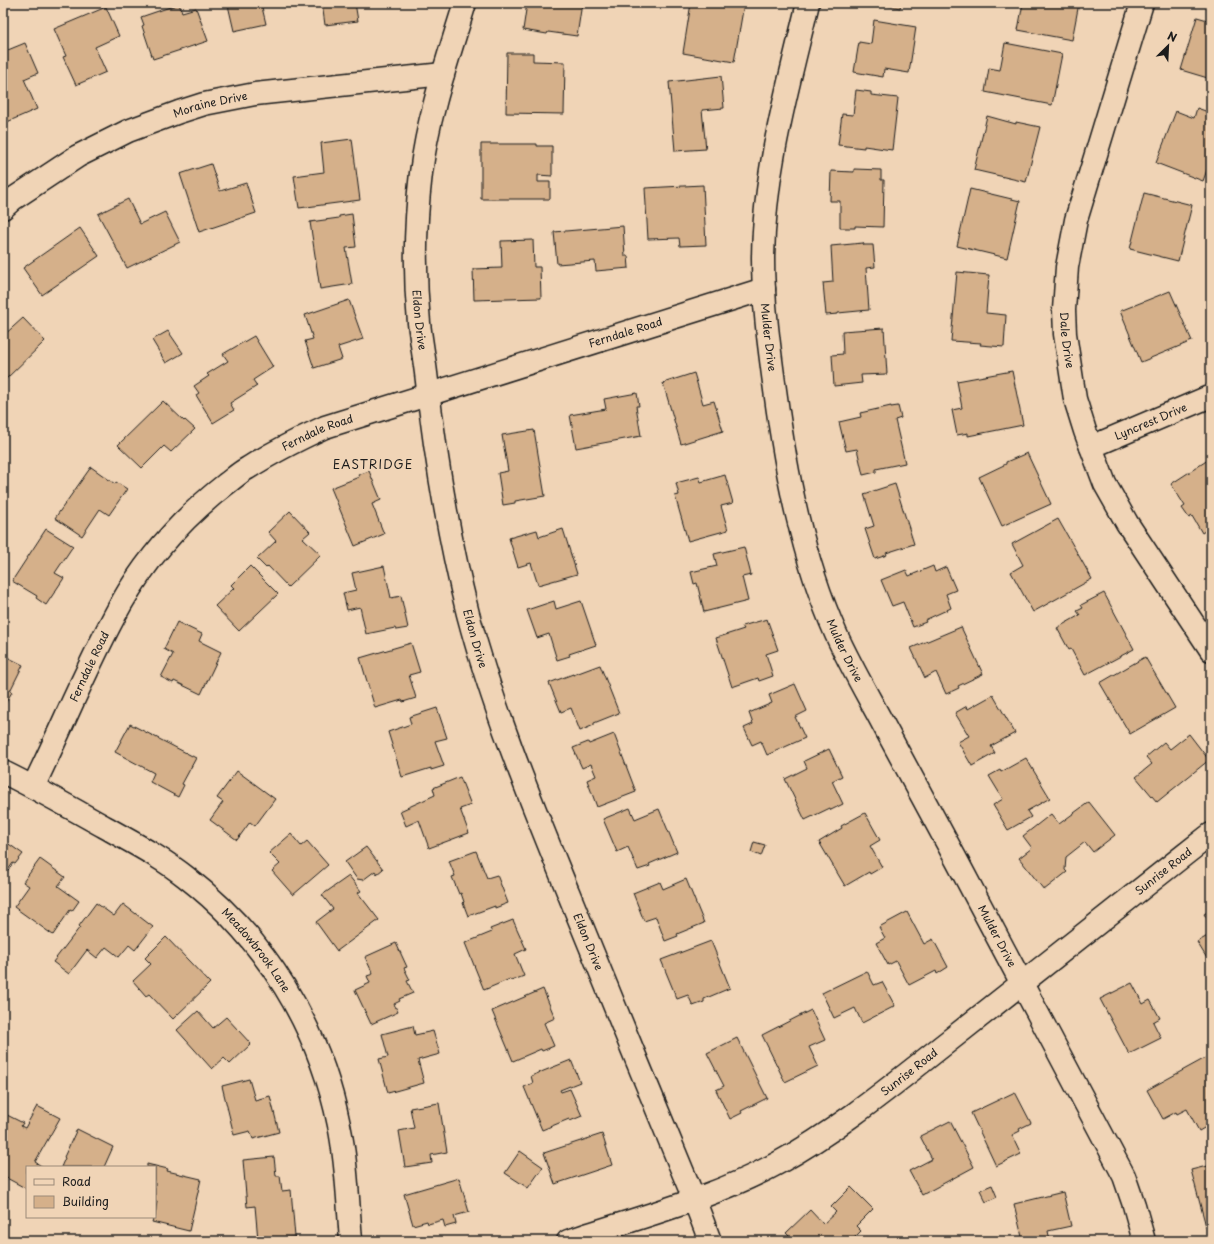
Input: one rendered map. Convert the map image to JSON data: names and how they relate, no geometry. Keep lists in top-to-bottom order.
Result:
{
  "streets": {
    "street": [
      "Moraine Drive",
      "Eldon Drive",
      "Ferndale Road",
      "Mulder Drive",
      "Dale Drive",
      "Lyncrest Drive",
      "Sunrise Road",
      "Meadowbrook Lane"
    ]
  },
  "crossings": [
    ["Moraine Drive", "Eldon Drive"],
    ["Eldon Drive", "Ferndale Road"],
    ["Eldon Drive", "Sunrise Road"],
    ["Ferndale Road", "Mulder Drive"],
    ["Ferndale Road", "Meadowbrook Lane"],
    ["Mulder Drive", "Sunrise Road"],
    ["Dale Drive", "Lyncrest Drive"]
  ],
  "districts": ["EASTRIDGE"],
  "legend": ["Road", "Building"],
  "north": "top right"
}
